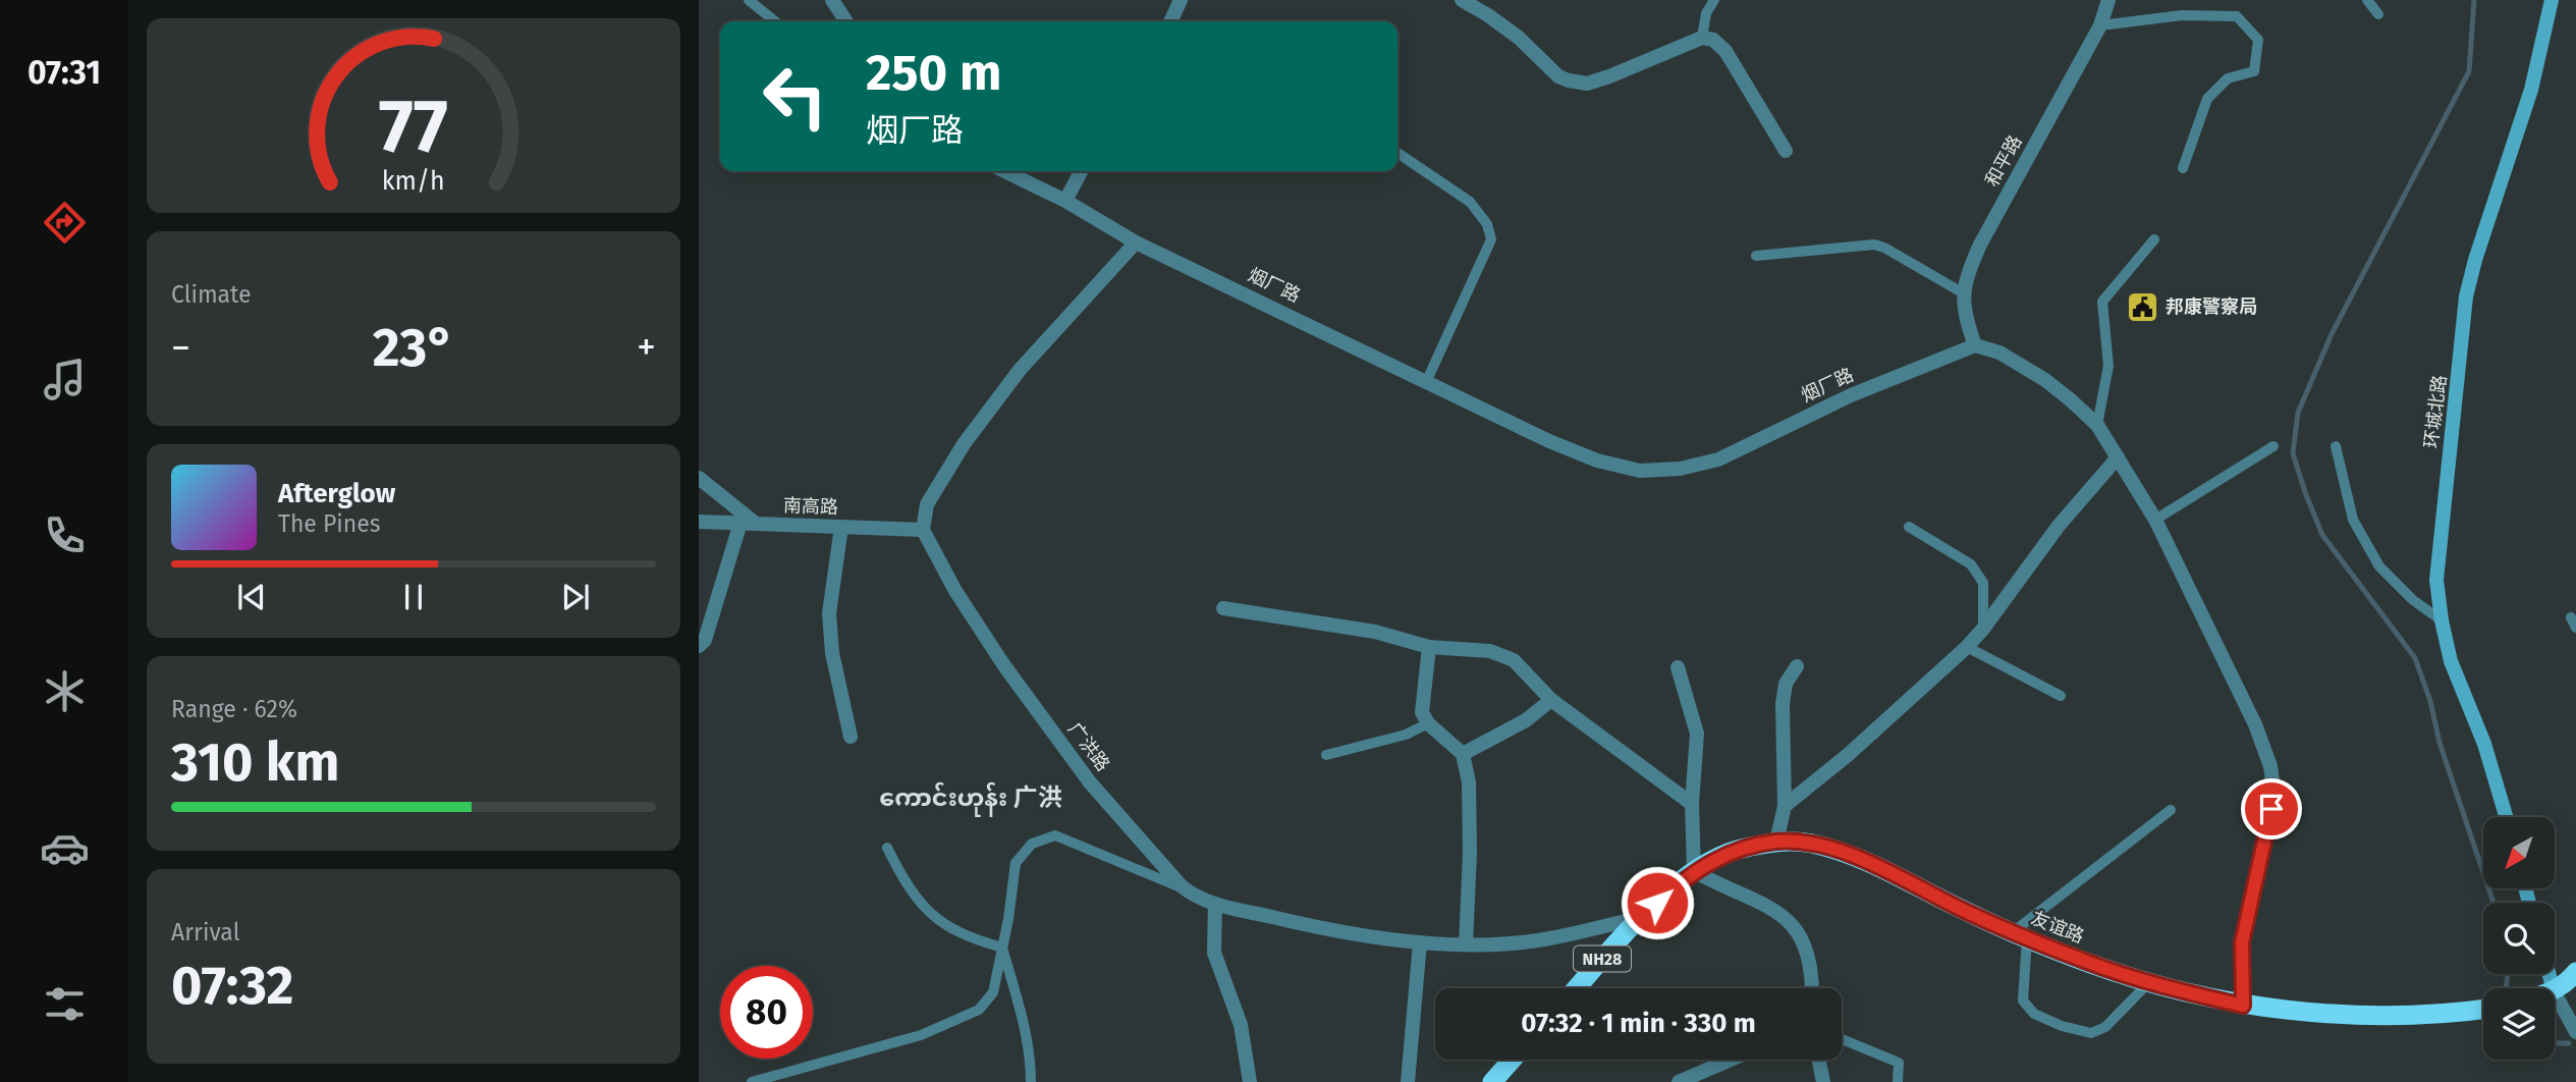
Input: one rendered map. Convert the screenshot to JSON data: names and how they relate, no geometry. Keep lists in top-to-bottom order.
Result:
{
  "streets": {
    "highway": ["友谊路", "NH28"],
    "main road": ["环城北路"],
    "street": [
      "和平路",
      "烟厂路",
      "南高路",
      "广洪路"
    ]
  },
  "crossings": [
    ["南高路", "广洪路"],
    ["广洪路", "友谊路"],
    ["广洪路", "NH28"],
    ["友谊路", "NH28"]
  ],
  "districts": ["ကောင်းဟုန်း 广洪"],
  "places": {
    "public building": ["邦康警察局"]
  },
  "north": "bottom left",
  "page": {
    "tabs": "07:31",
    "turn": ["250 m", "烟厂路"],
    "tile": [
      "Climate",
      ["Range · 62%", "310 km"],
      ["Arrival", "07:32"]
    ],
    "heat": ["−", "23°", "+"],
    "song": ["Afterglow", "The Pines"],
    "limit": "80",
    "trip": "07:32 · 1 min · 330 m",
    "gauge": ["77", "km/h"]
  }
}
